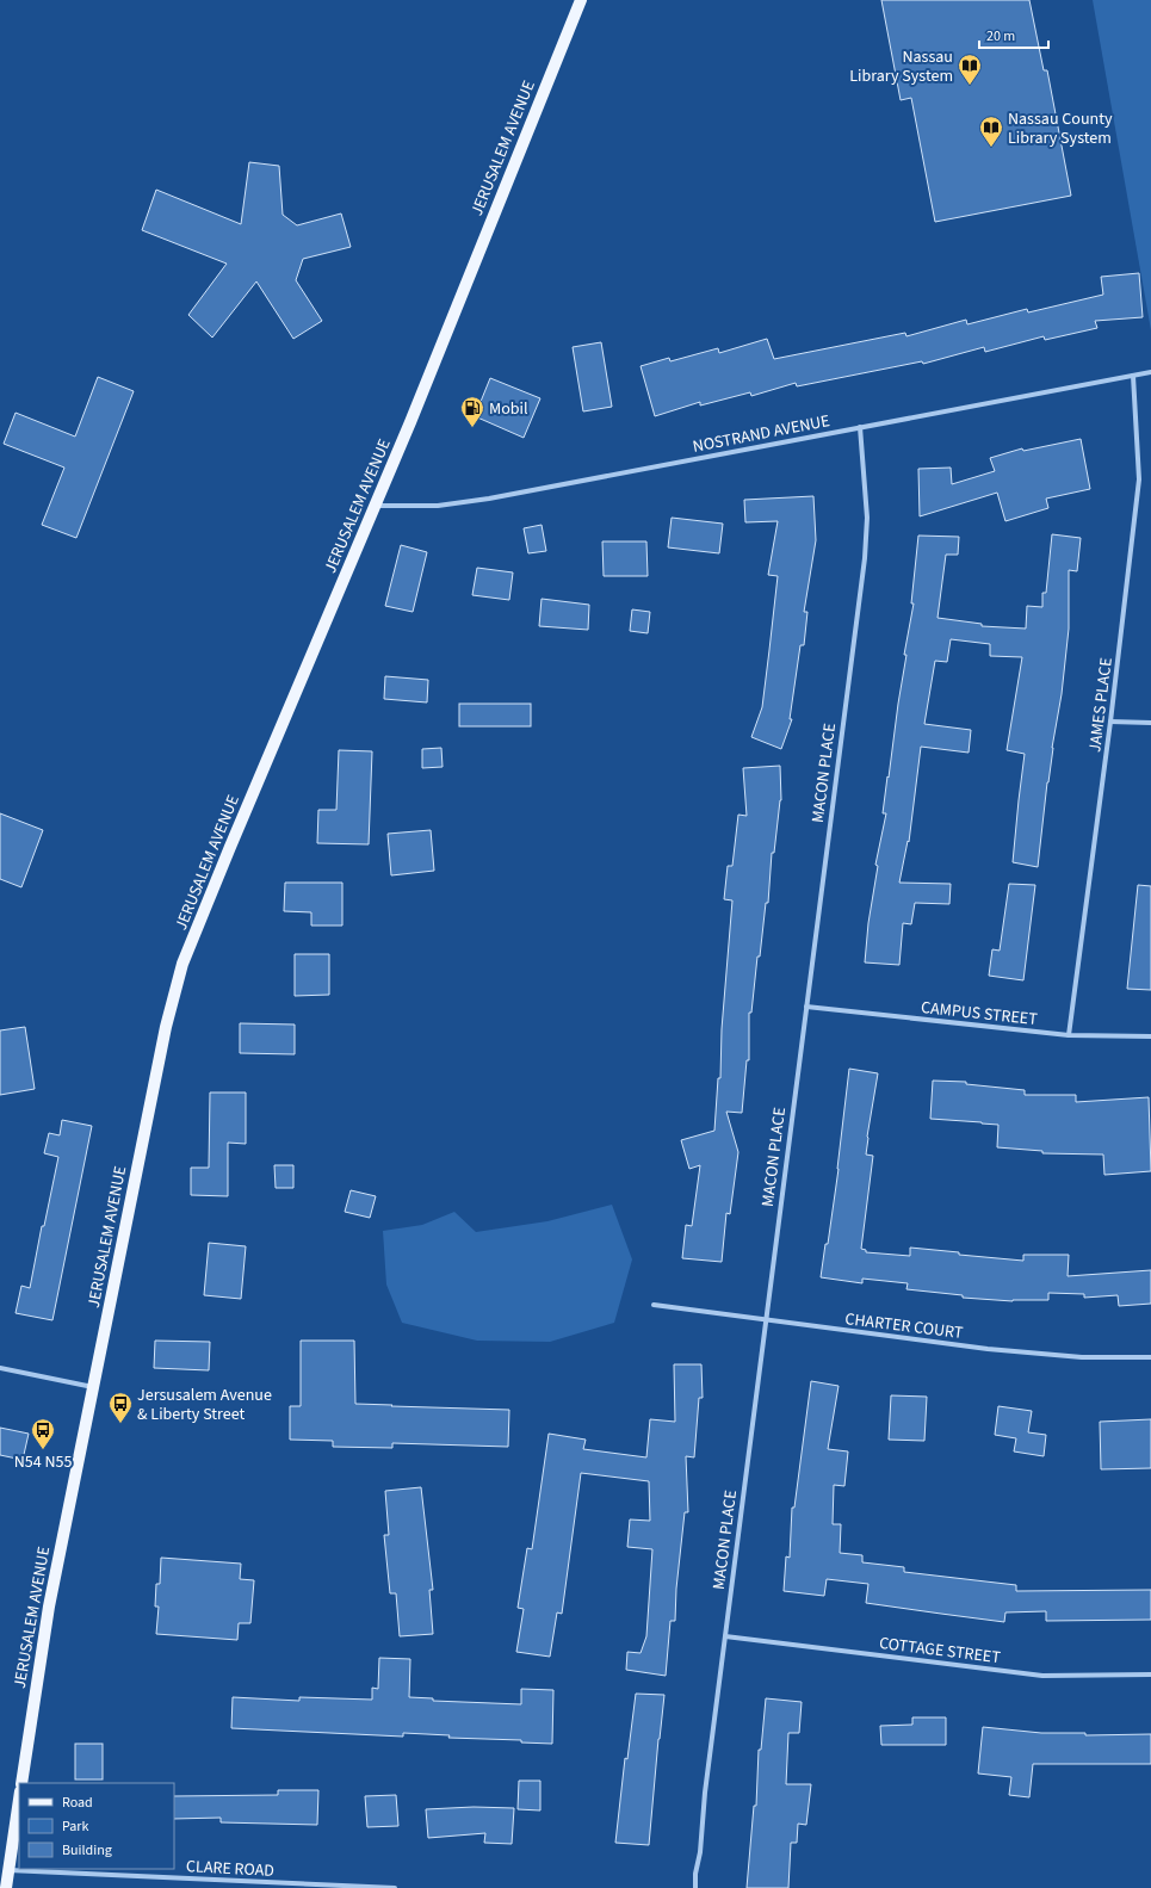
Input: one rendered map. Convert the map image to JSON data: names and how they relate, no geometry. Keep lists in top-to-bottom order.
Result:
{
  "streets": {
    "main road": ["JERUSALEM AVENUE"],
    "street": [
      "NOSTRAND AVENUE",
      "JAMES PLACE",
      "MACON PLACE",
      "CAMPUS STREET",
      "CHARTER COURT",
      "COTTAGE STREET",
      "CLARE ROAD"
    ]
  },
  "crossings": [
    ["JERUSALEM AVENUE", "NOSTRAND AVENUE"],
    ["NOSTRAND AVENUE", "JAMES PLACE"],
    ["NOSTRAND AVENUE", "MACON PLACE"],
    ["JAMES PLACE", "CAMPUS STREET"],
    ["MACON PLACE", "CAMPUS STREET"],
    ["MACON PLACE", "CHARTER COURT"],
    ["MACON PLACE", "COTTAGE STREET"]
  ],
  "places": {
    "library": ["Nassau Library System", "Nassau County Library System"],
    "fuel station": ["Mobil"],
    "bus stop": ["Jersusalem Avenue & Liberty Street", "N54 N55"]
  },
  "legend": ["Road", "Park", "Building"],
  "scale_bar": "20 m"
}
